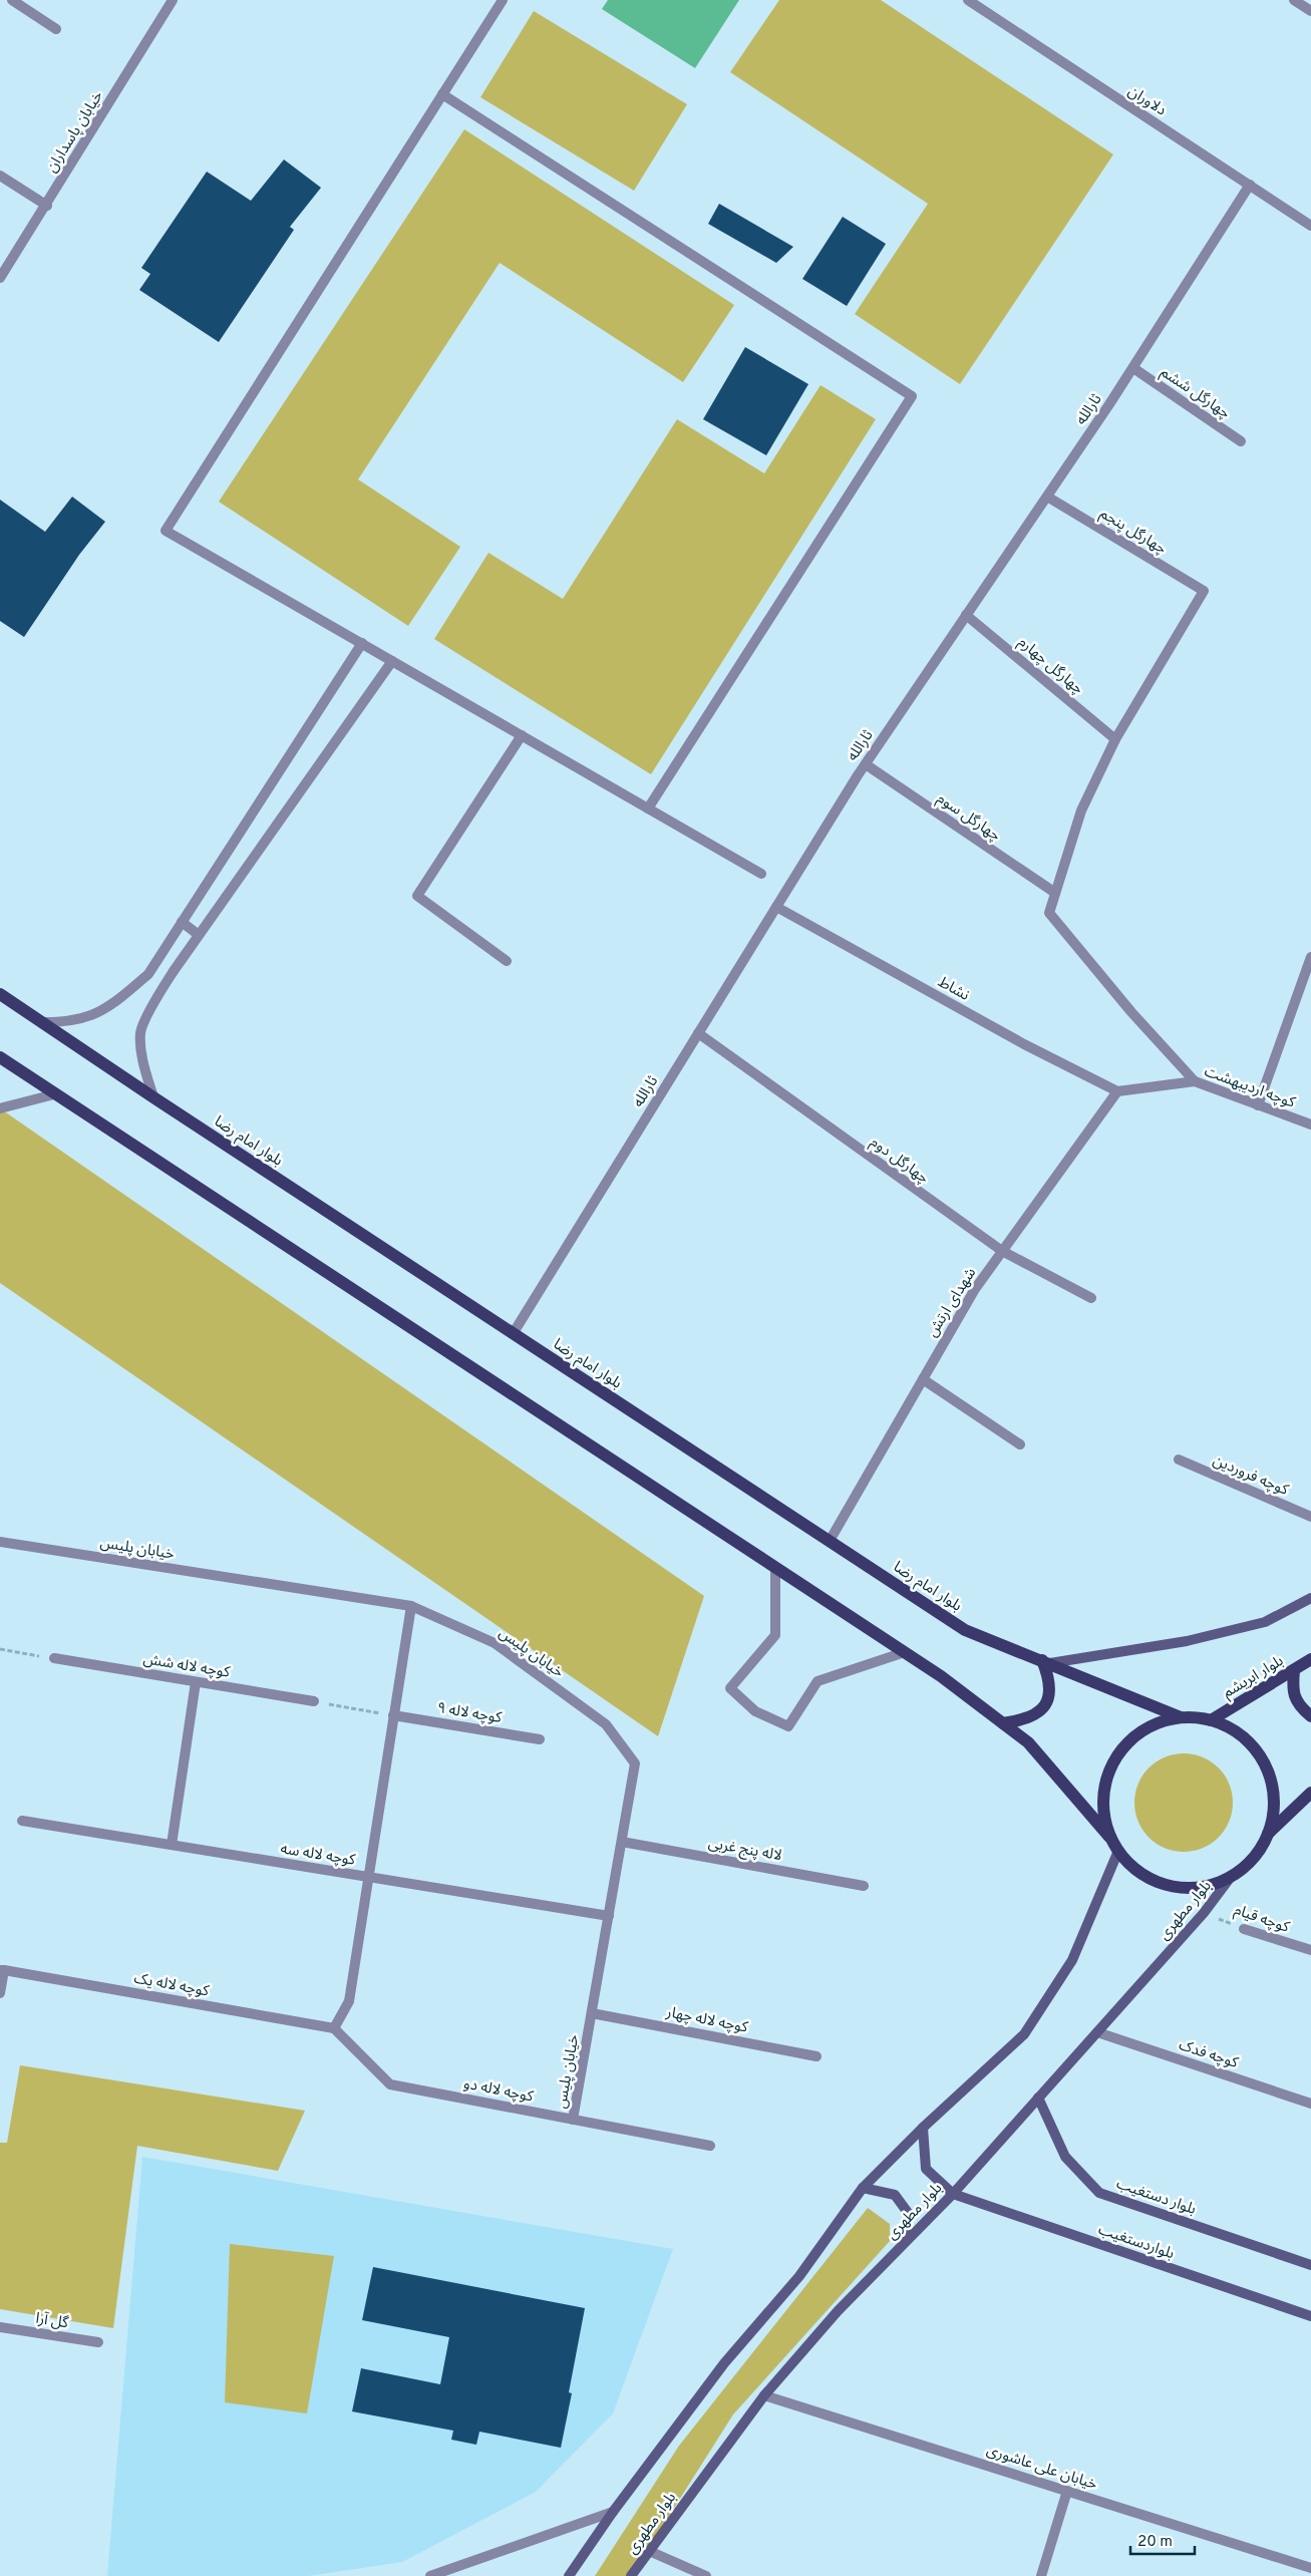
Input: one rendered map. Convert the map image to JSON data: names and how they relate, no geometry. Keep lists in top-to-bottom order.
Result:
{
  "streets": {
    "main road": [
      "بلوار امام رضا",
      "بلوار ابریشم",
      "بلوار مطهری",
      "بلوار دستغیب",
      "بلواردستغیب"
    ],
    "street": [
      "دلاوران",
      "خیابان پاسداران",
      "چهارگل ششم",
      "ثارالله",
      "چهارگل پنجم",
      "چهارگل چهارم",
      "چهارگل سوم",
      "نشاط",
      "کوچه اردیبهشت",
      "چهارگل دوم",
      "شهدای ارتش",
      "کوچه فروردین",
      "خیابان پلیس",
      "کوچه لاله شش",
      "کوچه لاله ۹",
      "لاله پنج غربی",
      "کوچه لاله سه",
      "کوچه قیام",
      "کوچه لاله یک",
      "کوچه لاله چهار",
      "کوچه فدک",
      "کوچه لاله دو",
      "گل آرا",
      "خیابان علی عاشوری"
    ]
  },
  "crossings": [
    ["دلاوران", "ثارالله"],
    ["چهارگل ششم", "ثارالله"],
    ["ثارالله", "چهارگل پنجم"],
    ["ثارالله", "چهارگل چهارم"],
    ["ثارالله", "چهارگل سوم"],
    ["ثارالله", "نشاط"],
    ["ثارالله", "بلوار امام رضا"],
    ["ثارالله", "چهارگل دوم"],
    ["چهارگل پنجم", "چهارگل چهارم"],
    ["نشاط", "کوچه اردیبهشت"],
    ["نشاط", "شهدای ارتش"],
    ["کوچه اردیبهشت", "شهدای ارتش"],
    ["بلوار امام رضا", "شهدای ارتش"],
    ["بلوار امام رضا", "بلوار ابریشم"],
    ["بلوار امام رضا", "بلوار مطهری"],
    ["چهارگل دوم", "شهدای ارتش"],
    ["خیابان پلیس", "لاله پنج غربی"],
    ["خیابان پلیس", "کوچه لاله سه"],
    ["خیابان پلیس", "کوچه لاله چهار"],
    ["خیابان پلیس", "کوچه لاله دو"],
    ["بلوار ابریشم", "بلوار مطهری"],
    ["بلوار مطهری", "کوچه قیام"],
    ["بلوار مطهری", "کوچه فدک"],
    ["بلوار مطهری", "بلوار دستغیب"],
    ["بلوار مطهری", "بلواردستغیب"],
    ["بلوار مطهری", "خیابان علی عاشوری"],
    ["کوچه لاله یک", "کوچه لاله دو"]
  ],
  "scale_bar": "20 m"
}
